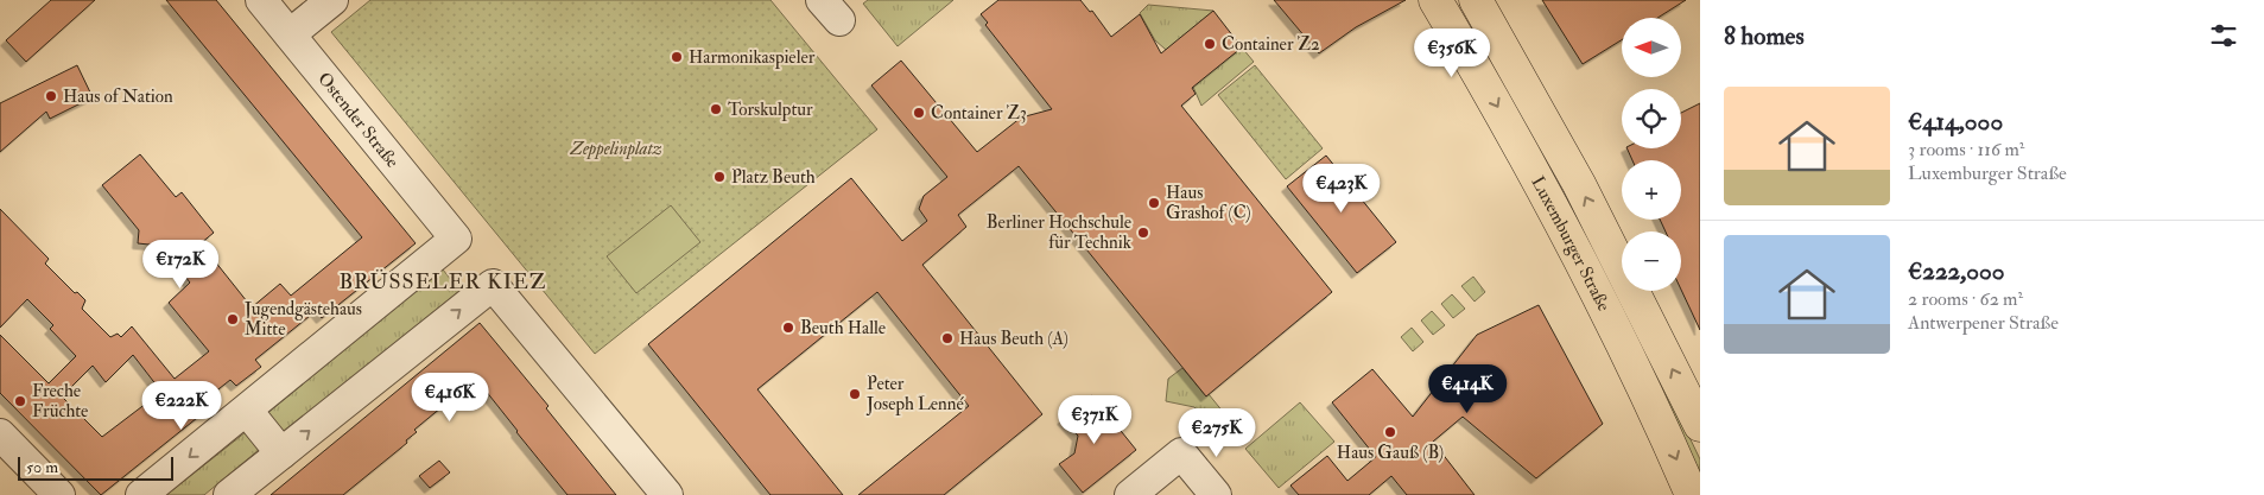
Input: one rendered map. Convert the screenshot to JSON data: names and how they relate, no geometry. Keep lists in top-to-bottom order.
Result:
{
  "streets": {
    "main road": ["Luxemburger Straße"],
    "street": ["Ostender Straße"]
  },
  "districts": ["BRÜSSELER KIEZ"],
  "parks": ["Zeppelinplatz"],
  "places": [
    "Container Z2",
    "Harmonikaspieler",
    "Haus of Nation",
    "Torskulptur",
    "Container Z3",
    "Platz Beuth",
    "Haus Grashof (C)",
    "Berliner Hochschule für Technik",
    "Jugendgästehaus Mitte",
    "Beuth Halle",
    "Haus Beuth (A)",
    "Peter Joseph Lenné",
    "Freche Früchte",
    "Haus Gauß (B)"
  ],
  "scale_bar": "50 m",
  "north": "left",
  "page": {
    "heading": "8 homes",
    "map_buttons": ["+", "−"],
    "price": [
      "€356K",
      "€423K",
      "€172K",
      "€414K",
      "€416K",
      "€222K",
      "€371K",
      "€275K"
    ],
    "list": [
      {
        "name": "€414,000",
        "note": "3 rooms · 116 m² · Luxemburger Straße"
      },
      {
        "name": "€222,000",
        "note": "2 rooms · 62 m² · Antwerpener Straße"
      }
    ],
    "scale": "50 m"
  }
}
